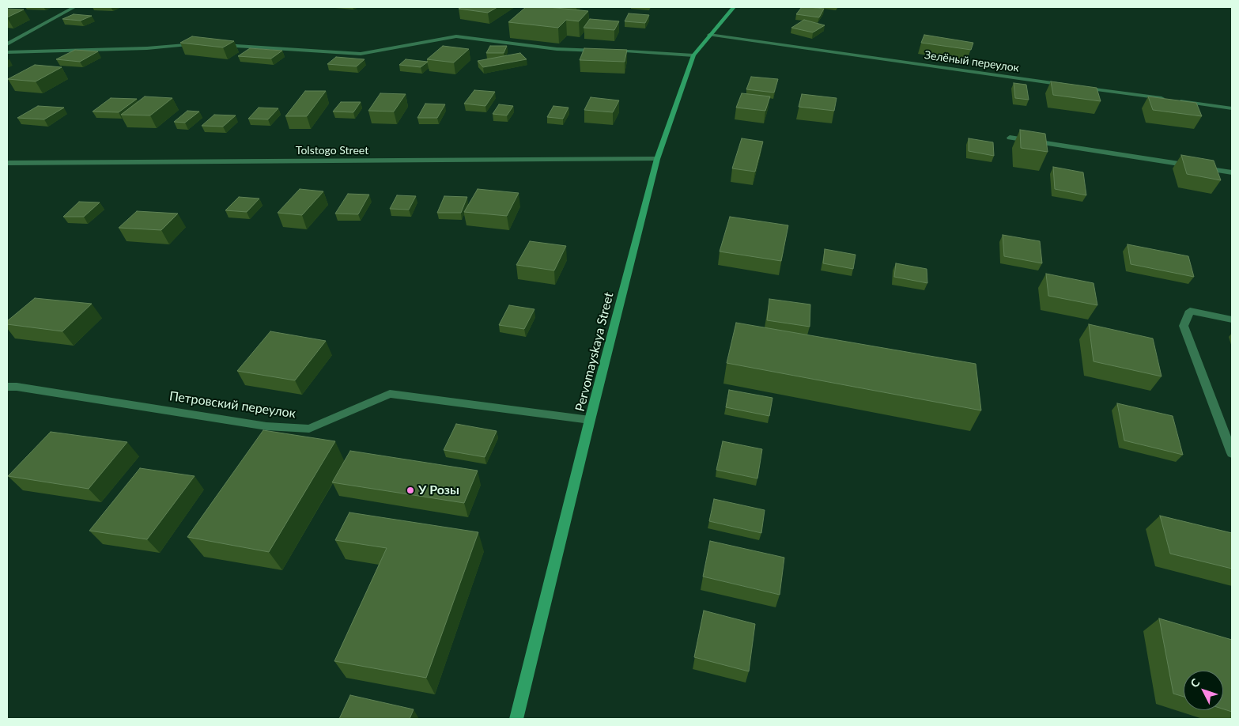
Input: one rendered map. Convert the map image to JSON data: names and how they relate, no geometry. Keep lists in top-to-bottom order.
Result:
{
  "streets": {
    "main road": ["Pervomayskaya Street"],
    "street": ["Зелёный переулок", "Tolstogo Street", "Петровский переулок"]
  },
  "crossings": [
    ["Зелёный переулок", "Pervomayskaya Street"],
    ["Tolstogo Street", "Pervomayskaya Street"],
    ["Pervomayskaya Street", "Петровский переулок"]
  ],
  "places": ["У Розы"],
  "north": "top left"
}
